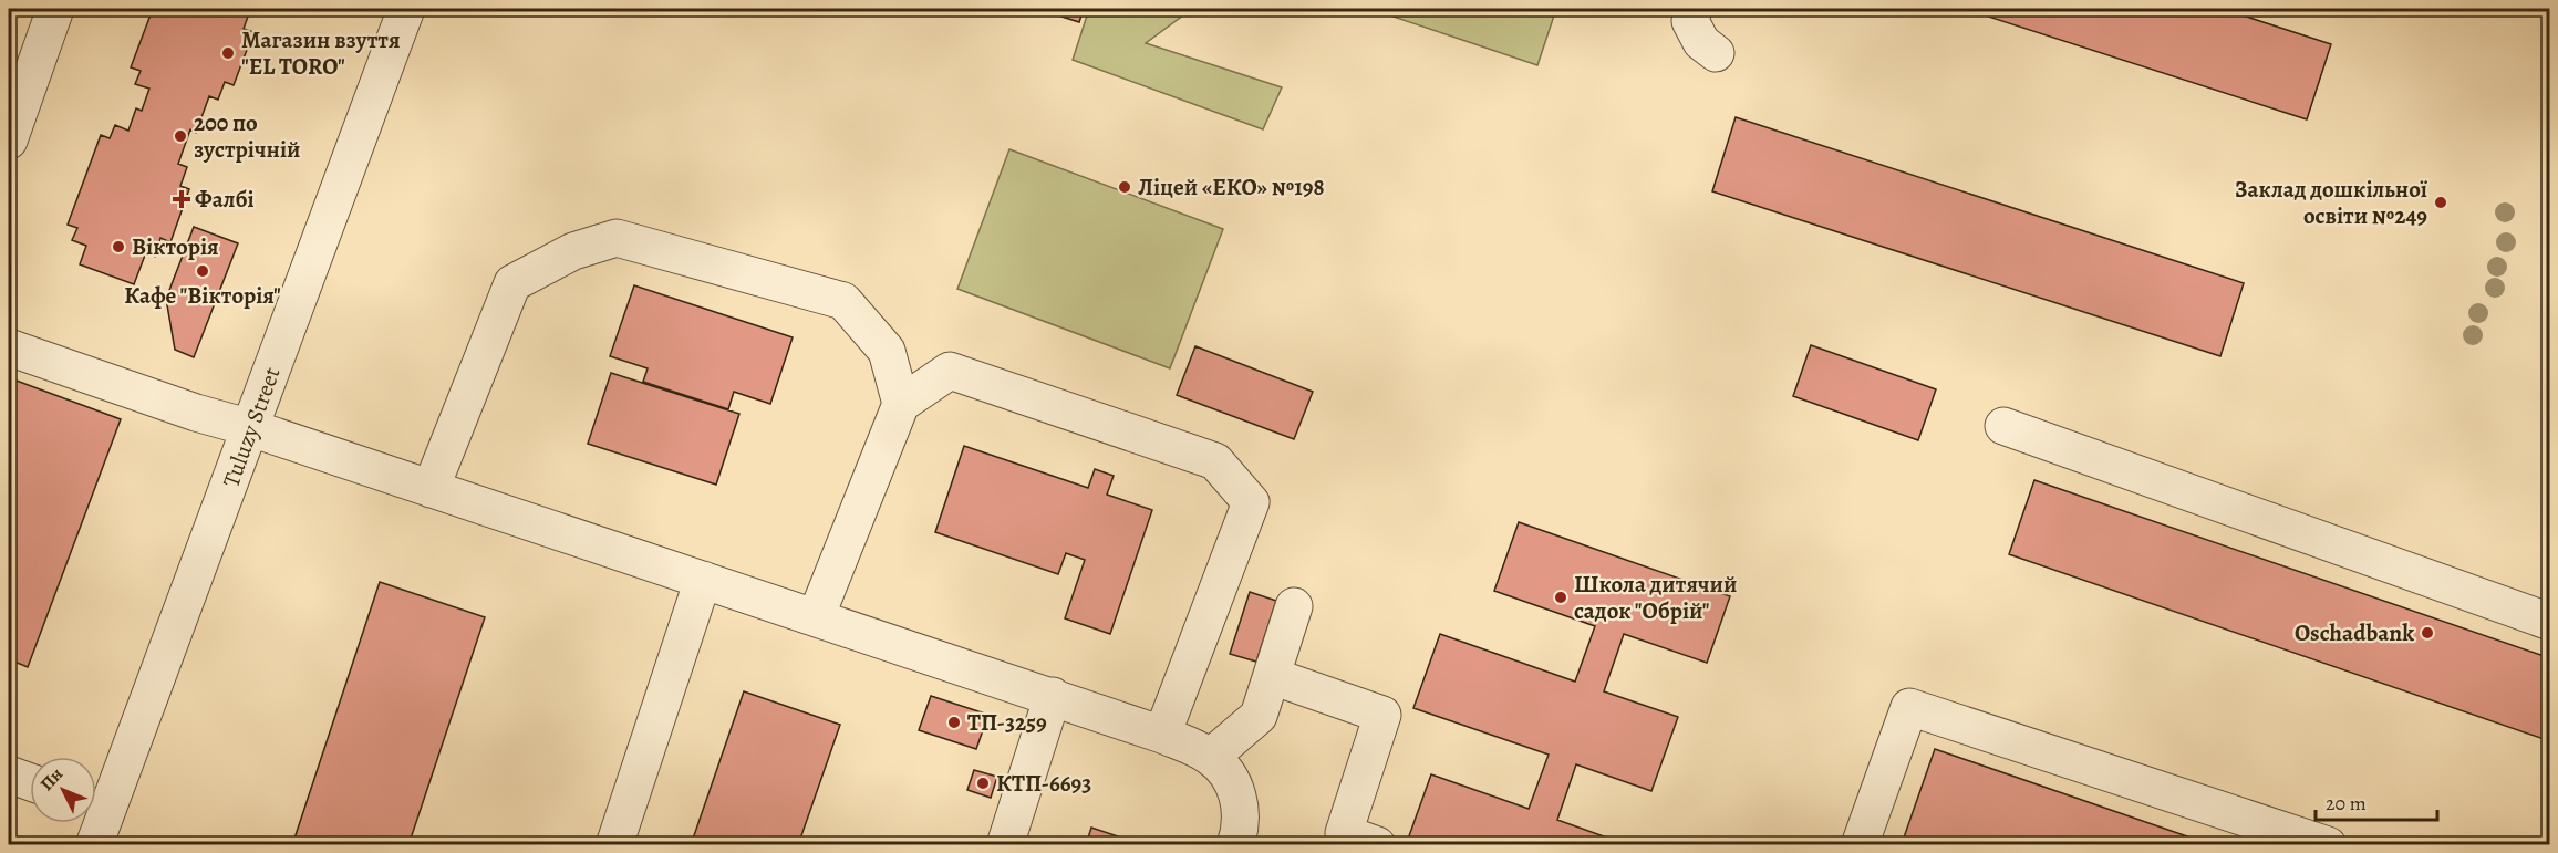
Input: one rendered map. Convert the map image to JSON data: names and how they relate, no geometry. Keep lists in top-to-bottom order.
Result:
{
  "streets": {
    "street": ["Tuluzy Street"]
  },
  "places": {
    "other": [
      "Магазин взуття \"EL TORO\"",
      "200 по зустрічній",
      "Ліцей «ЕКО» №198",
      "Заклад дошкільної освіти №249",
      "Вікторія",
      "Кафе \"Вікторія\"",
      "Школа дитячий садок \"Обрій\"",
      "Oschadbank",
      "ТП-3259",
      "КТП-6693"
    ],
    "health": ["Фалбі"]
  },
  "scale_bar": "20 m",
  "north": "top left"
}
